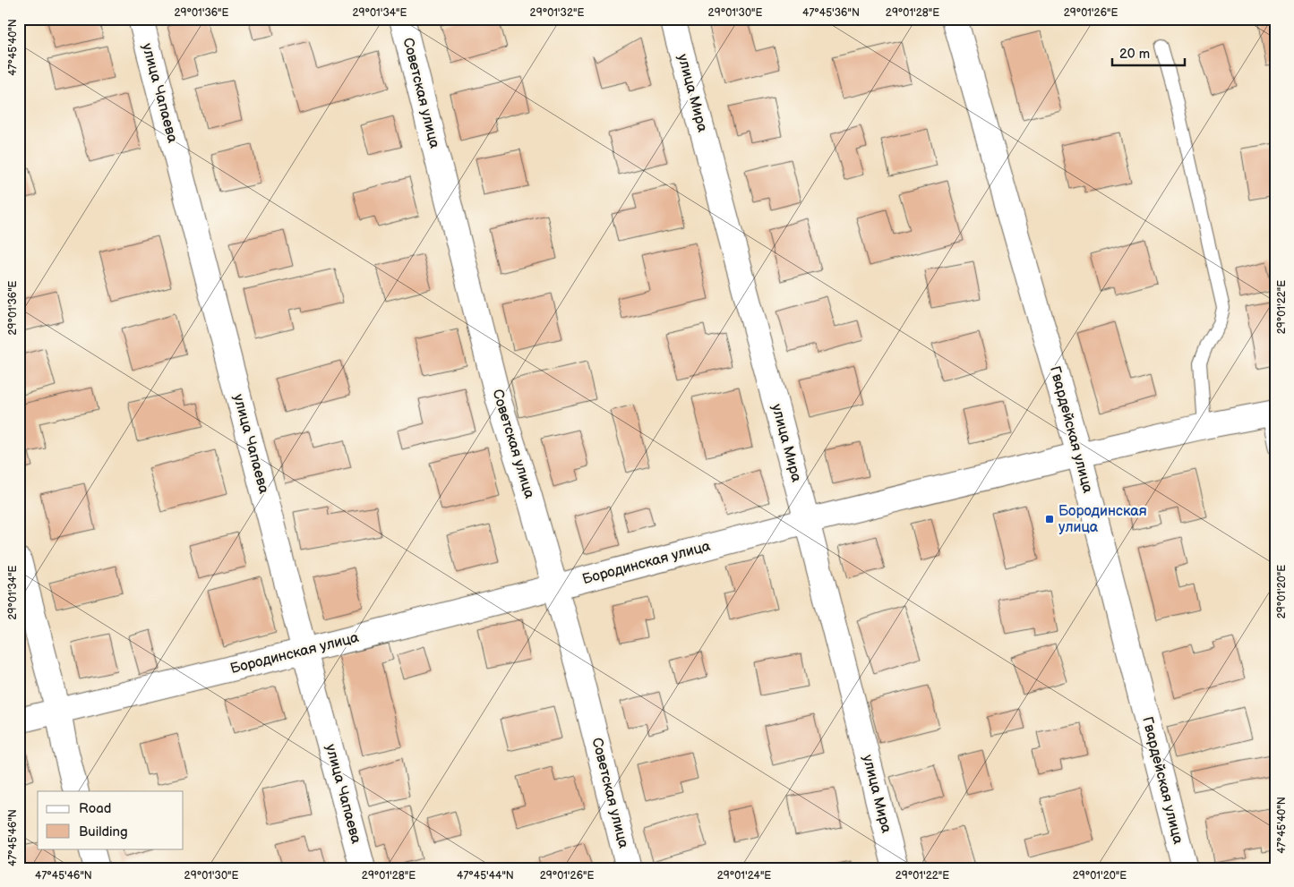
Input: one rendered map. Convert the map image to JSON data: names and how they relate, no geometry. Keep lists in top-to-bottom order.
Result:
{
  "streets": {
    "street": [
      "улица Чапаева",
      "Советская улица",
      "улица Мира",
      "Гвардейская улица",
      "Бородинская улица"
    ]
  },
  "crossings": [
    ["улица Чапаева", "Бородинская улица"],
    ["Советская улица", "Бородинская улица"],
    ["улица Мира", "Бородинская улица"],
    ["Гвардейская улица", "Бородинская улица"]
  ],
  "places": {
    "transit": ["Бородинская улица"]
  },
  "legend": ["Road", "Building"],
  "scale_bar": "20 m",
  "coordinates": [
    "29°01'36\"E",
    "29°01'34\"E",
    "29°01'32\"E",
    "29°01'30\"E",
    "47°45'36\"N",
    "29°01'28\"E",
    "29°01'26\"E",
    "47°45'40\"N",
    "29°01'22\"E",
    "29°01'20\"E",
    "47°45'46\"N",
    "47°45'44\"N",
    "29°01'24\"E"
  ]
}
